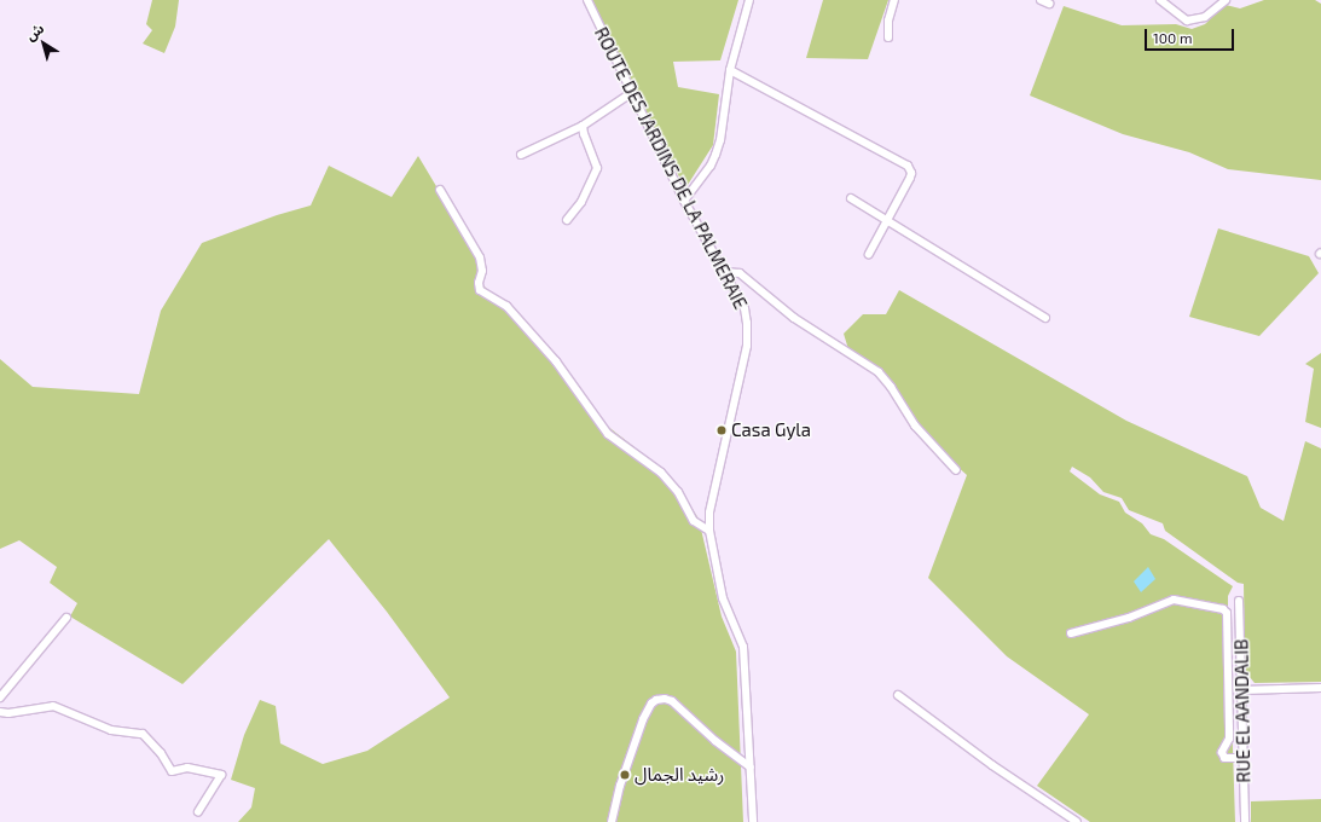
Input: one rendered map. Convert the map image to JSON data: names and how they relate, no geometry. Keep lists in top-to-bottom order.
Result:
{
  "streets": {
    "street": ["ROUTE DES JARDINS DE LA PALMERAIE", "RUE EL AANDALIB"]
  },
  "places": ["Casa Gyla", "رشيد الجمال"],
  "scale_bar": "100 m",
  "north": "top left"
}
